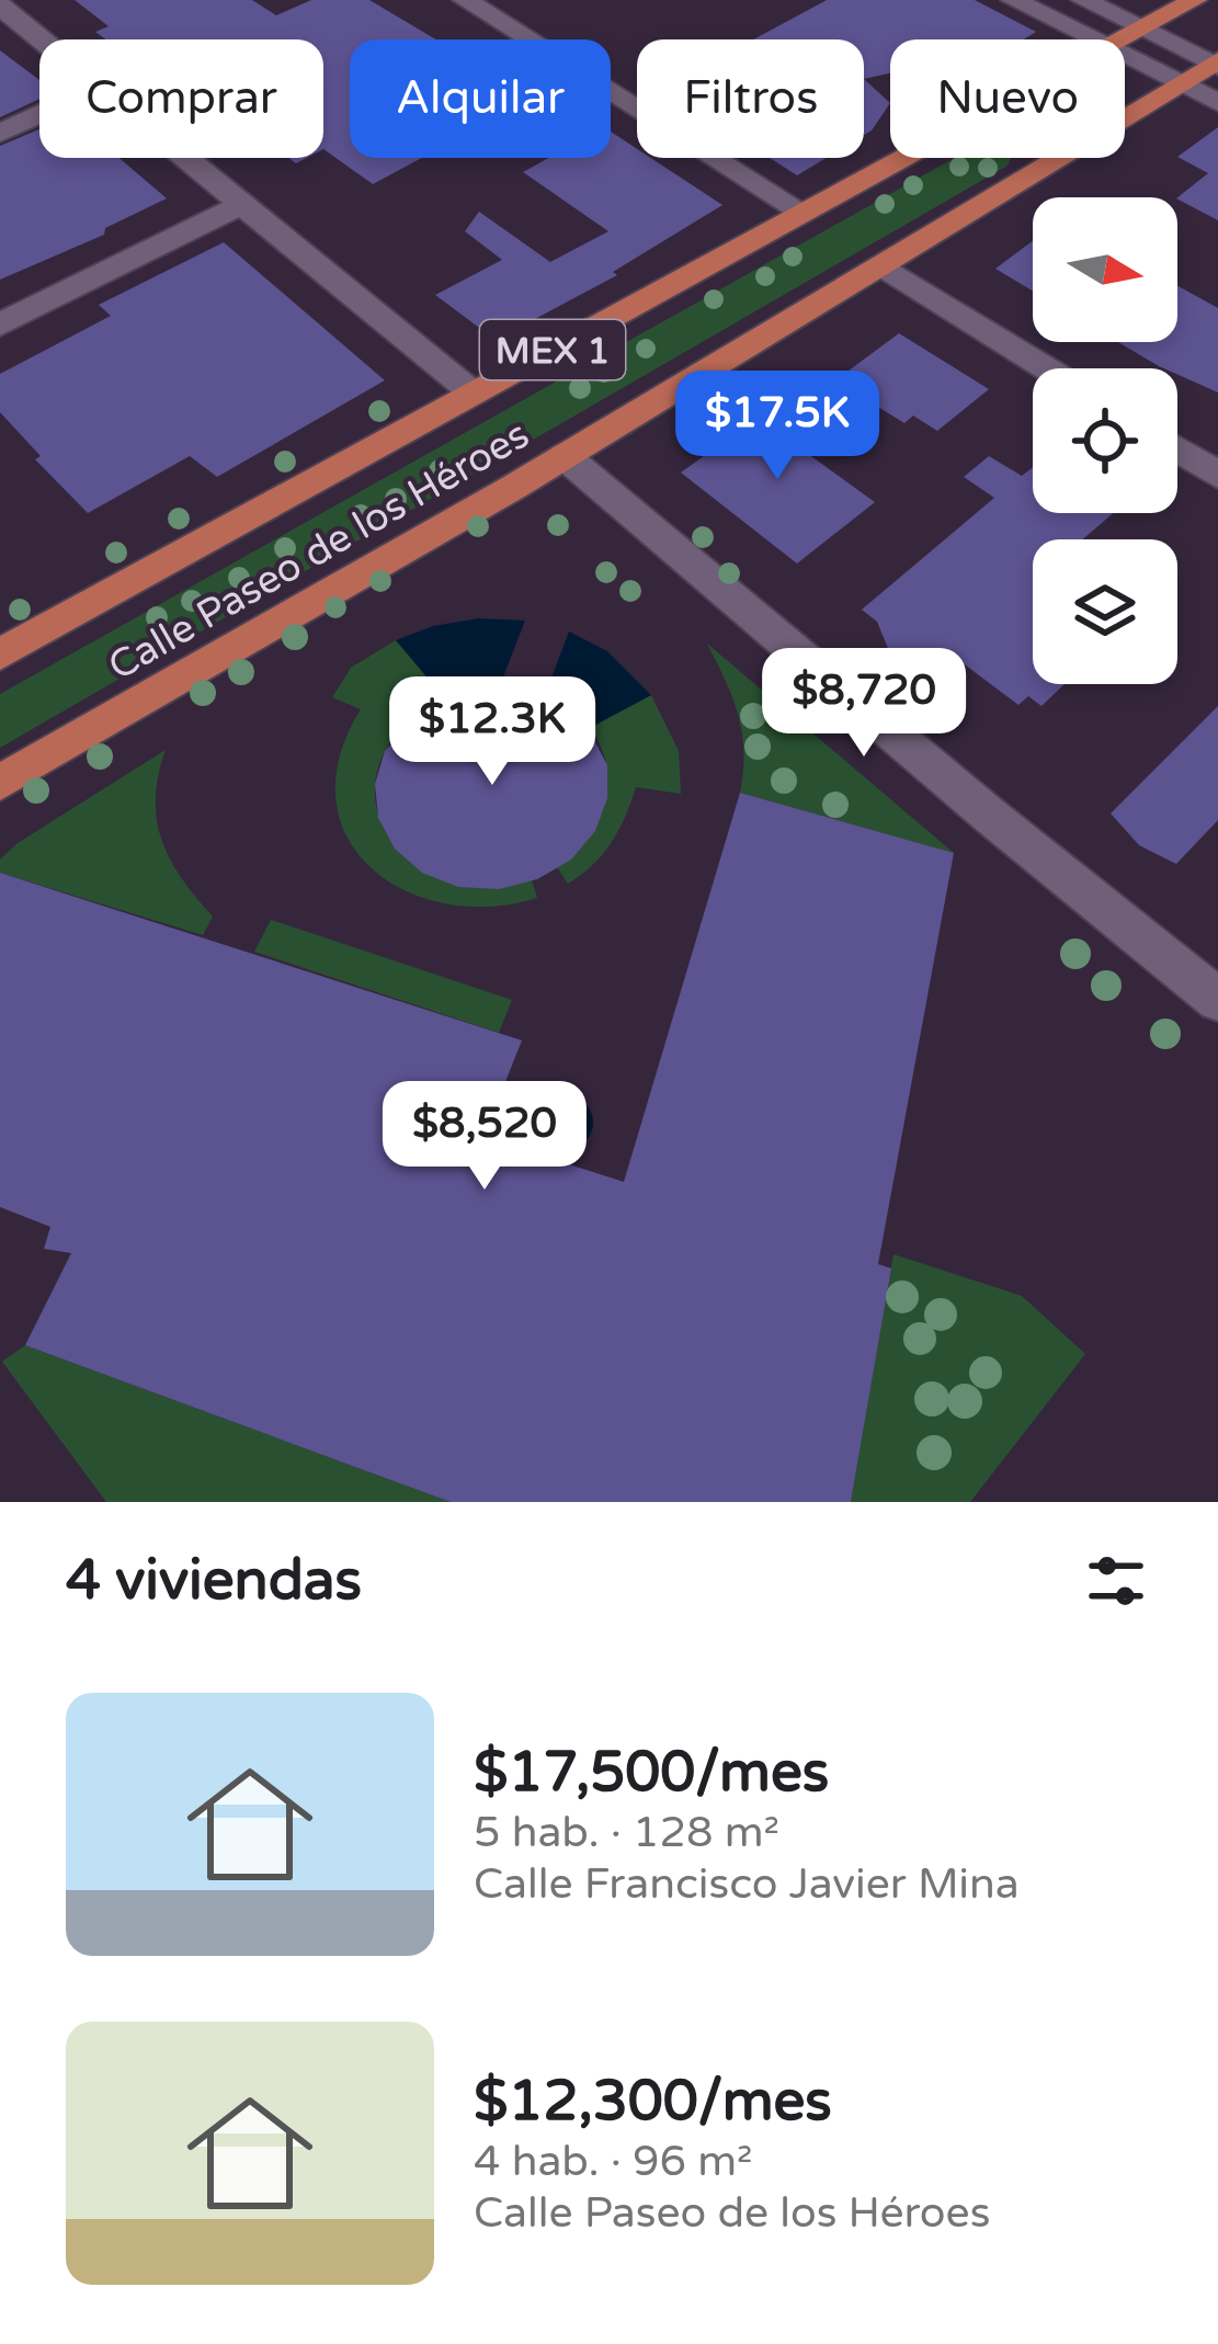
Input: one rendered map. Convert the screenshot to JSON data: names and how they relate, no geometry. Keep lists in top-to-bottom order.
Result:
{
  "streets": {
    "main road": ["MEX 1", "Calle Paseo de los Héroes"]
  },
  "north": "right",
  "page": {
    "chip": [
      "Comprar",
      "Alquilar",
      "Filtros",
      "Nuevo"
    ],
    "price": [
      "$17.5K",
      "$8,720",
      "$12.3K",
      "$8,520"
    ],
    "heading": "4 viviendas",
    "list": [
      {
        "name": "$17,500/mes",
        "note": "5 hab. · 128 m² · Calle Francisco Javier Mina"
      },
      {
        "name": "$12,300/mes",
        "note": "4 hab. · 96 m² · Calle Paseo de los Héroes"
      }
    ]
  }
}
